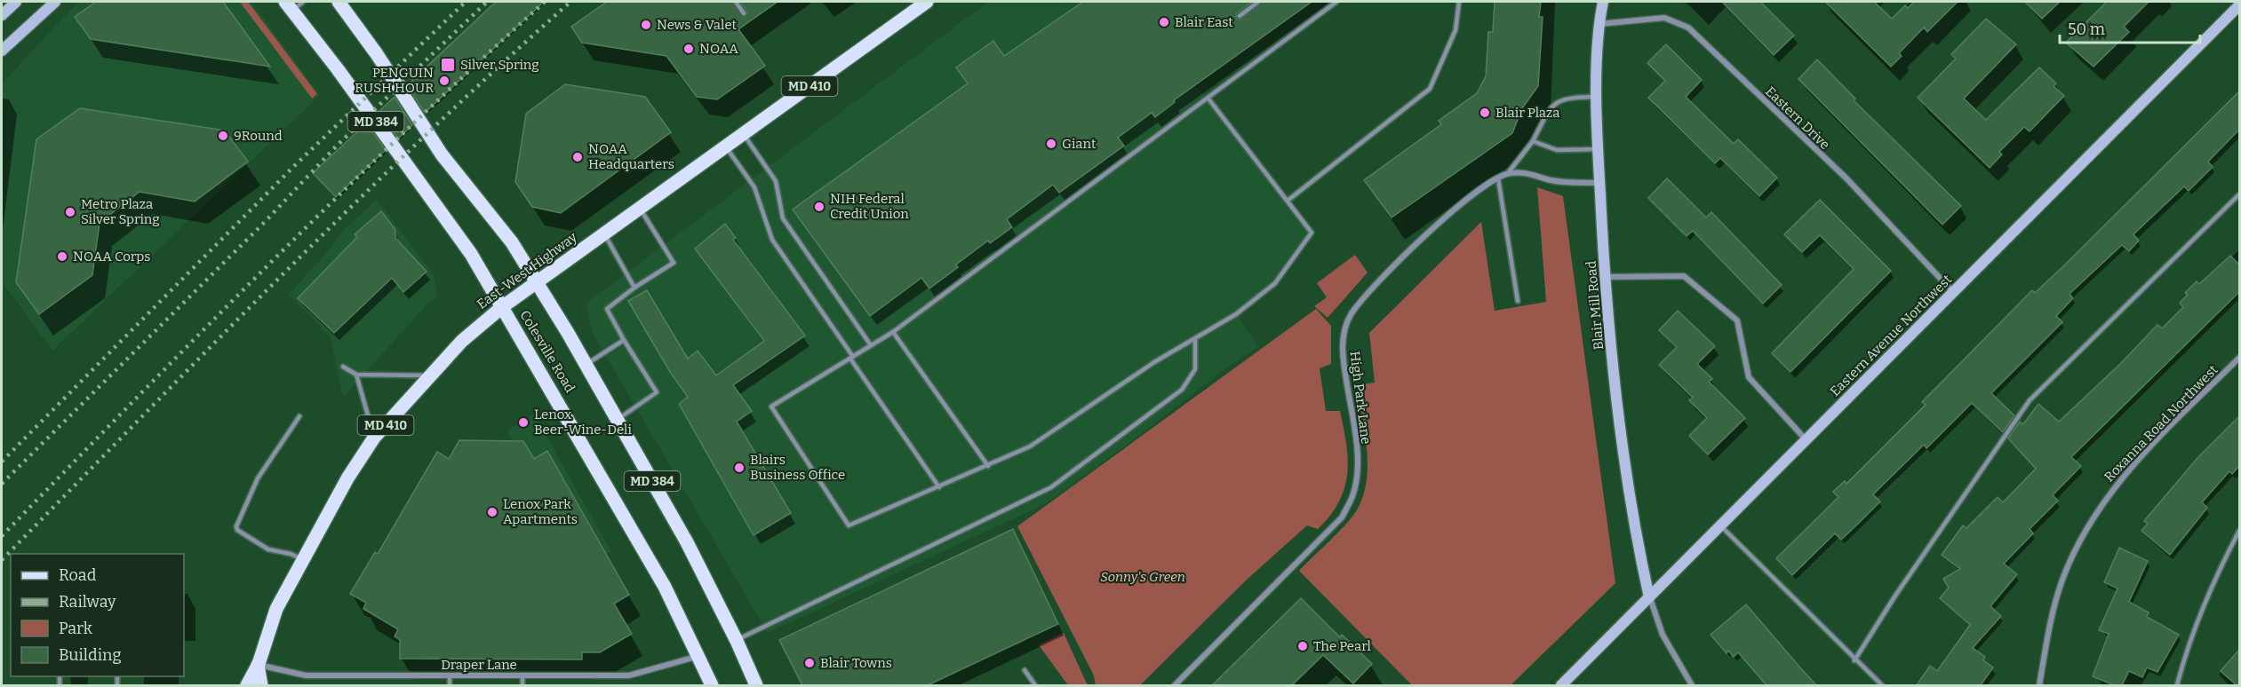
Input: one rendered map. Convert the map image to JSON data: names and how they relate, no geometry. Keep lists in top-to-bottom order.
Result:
{
  "streets": {
    "main road": [
      "MD 410",
      "MD 384",
      "East-West Highway",
      "Colesville Road"
    ],
    "street": [
      "Eastern Drive",
      "Blair Mill Road",
      "Eastern Avenue Northwest",
      "High Park Lane",
      "Roxanna Road Northwest",
      "Draper Lane"
    ]
  },
  "crossings": [
    ["Eastern Drive", "Blair Mill Road"],
    ["Eastern Drive", "Eastern Avenue Northwest"],
    ["East-West Highway", "Colesville Road"],
    ["East-West Highway", "Draper Lane"],
    ["Blair Mill Road", "Eastern Avenue Northwest"],
    ["Colesville Road", "Draper Lane"]
  ],
  "parks": ["Sonny's Green"],
  "places": {
    "other": [
      "Blair East",
      "News & Valet",
      "NOAA",
      "PENGUIN RUSH HOUR",
      "Blair Plaza",
      "9Round",
      "Giant",
      "NOAA Headquarters",
      "NIH Federal Credit Union",
      "Metro Plaza Silver Spring",
      "NOAA Corps",
      "Lenox Beer-Wine-Deli",
      "Blairs Business Office",
      "Lenox Park Apartments",
      "The Pearl",
      "Blair Towns"
    ],
    "transit": ["Silver Spring"]
  },
  "legend": [
    "Road",
    "Railway",
    "Park",
    "Building"
  ],
  "scale_bar": "50 m"
}
